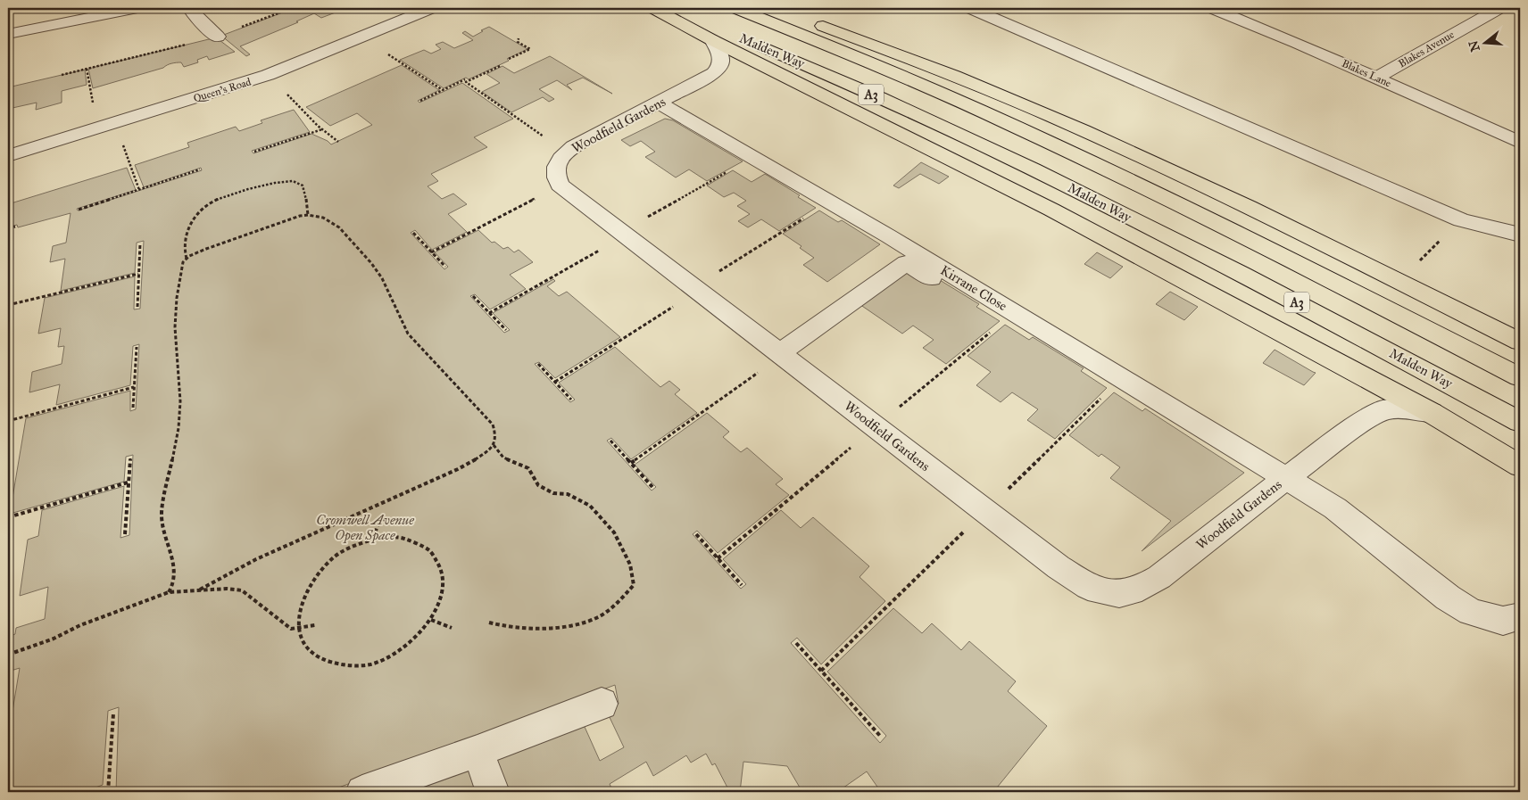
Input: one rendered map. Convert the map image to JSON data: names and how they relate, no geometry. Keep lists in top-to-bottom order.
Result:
{
  "streets": {
    "highway": ["Malden Way", "A3"],
    "street": [
      "Blakes Avenue",
      "Blakes Lane",
      "Queen's Road",
      "Woodfield Gardens",
      "Kirrane Close"
    ]
  },
  "crossings": [
    ["Blakes Avenue", "Blakes Lane"],
    ["Woodfield Gardens", "Kirrane Close"]
  ],
  "parks": ["Cromwell Avenue Open Space"],
  "north": "left"
}
